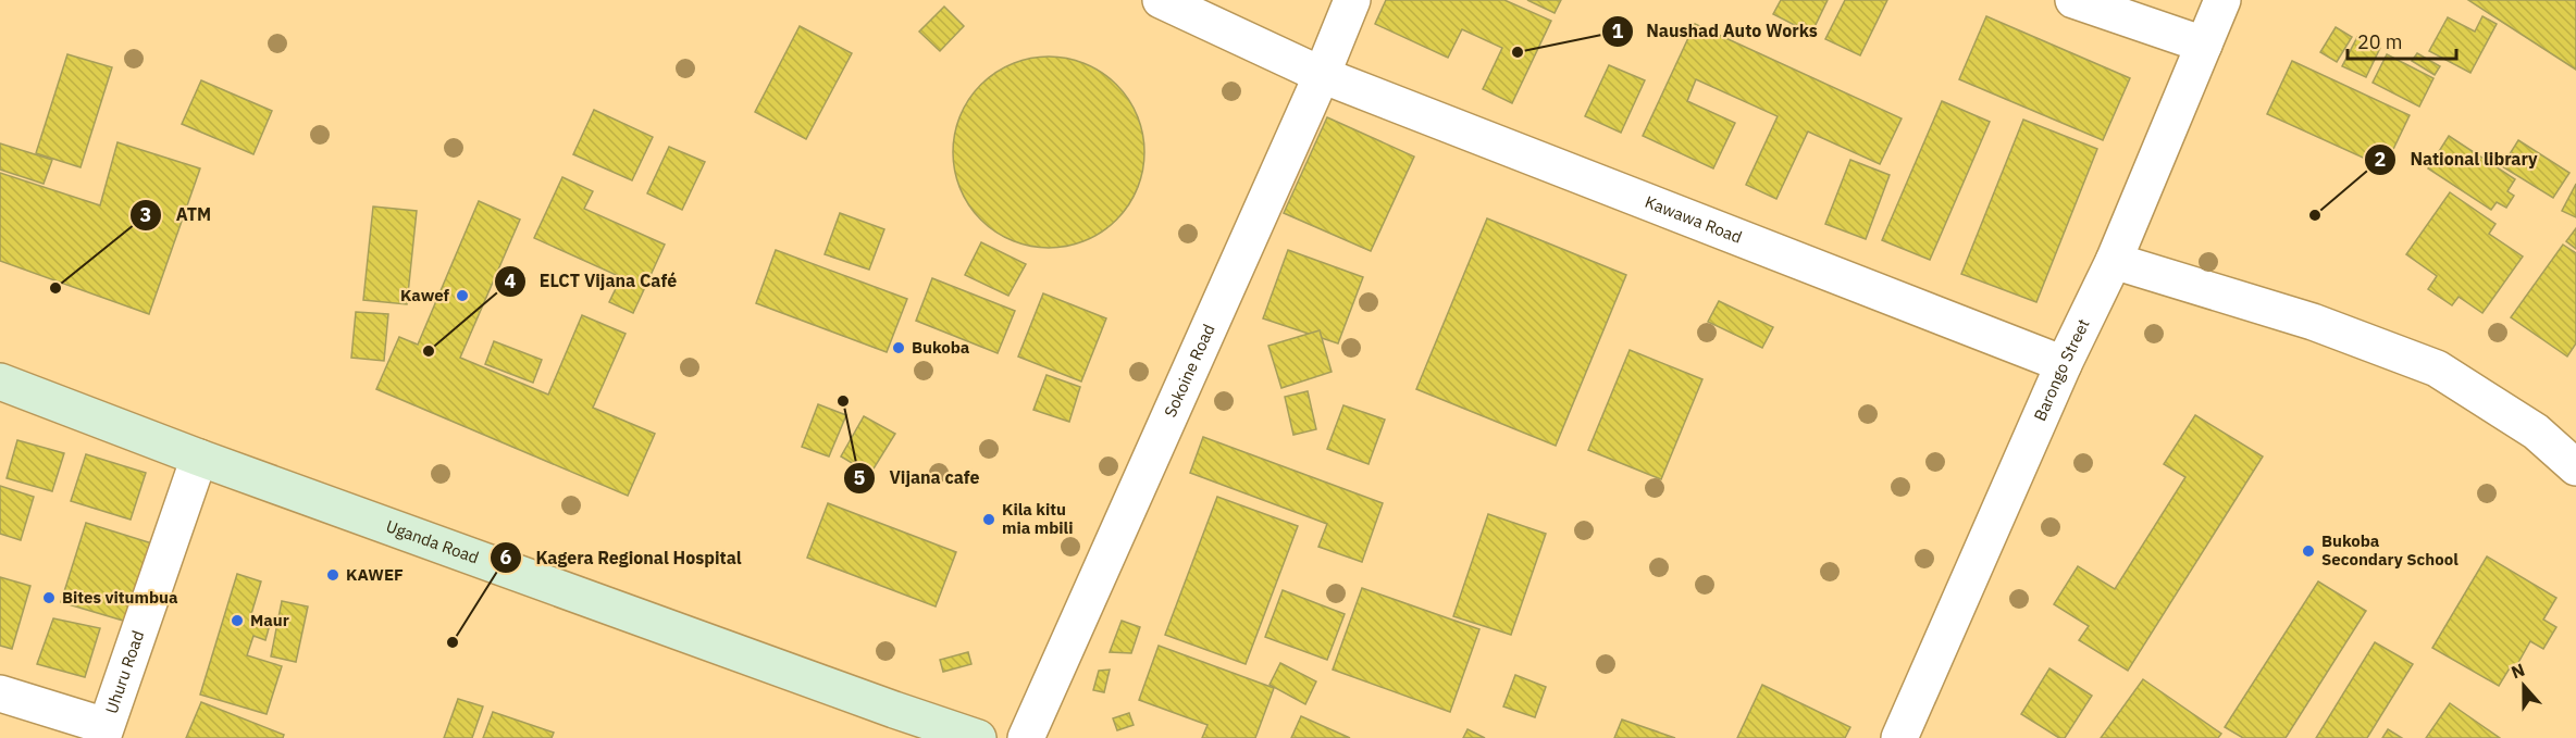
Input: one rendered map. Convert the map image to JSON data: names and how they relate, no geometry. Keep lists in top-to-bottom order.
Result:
{
  "streets": {
    "main road": ["Uganda Road"],
    "street": [
      "Kawawa Road",
      "Sokoine Road",
      "Barongo Street",
      "Uhuru Road"
    ]
  },
  "crossings": [
    ["Kawawa Road", "Sokoine Road"],
    ["Kawawa Road", "Barongo Street"],
    ["Uganda Road", "Uhuru Road"]
  ],
  "places": [
    "Naushad Auto Works",
    "National library",
    "ATM",
    "Kawef",
    "Bukoba",
    "ELCT Vijana Café",
    "Vijana cafe",
    "Kila kitu mia mbili",
    "Bukoba Secondary School",
    "KAWEF",
    "Bites vitumbua",
    "Maur",
    "Kagera Regional Hospital"
  ],
  "scale_bar": "20 m",
  "north": "top"
}
